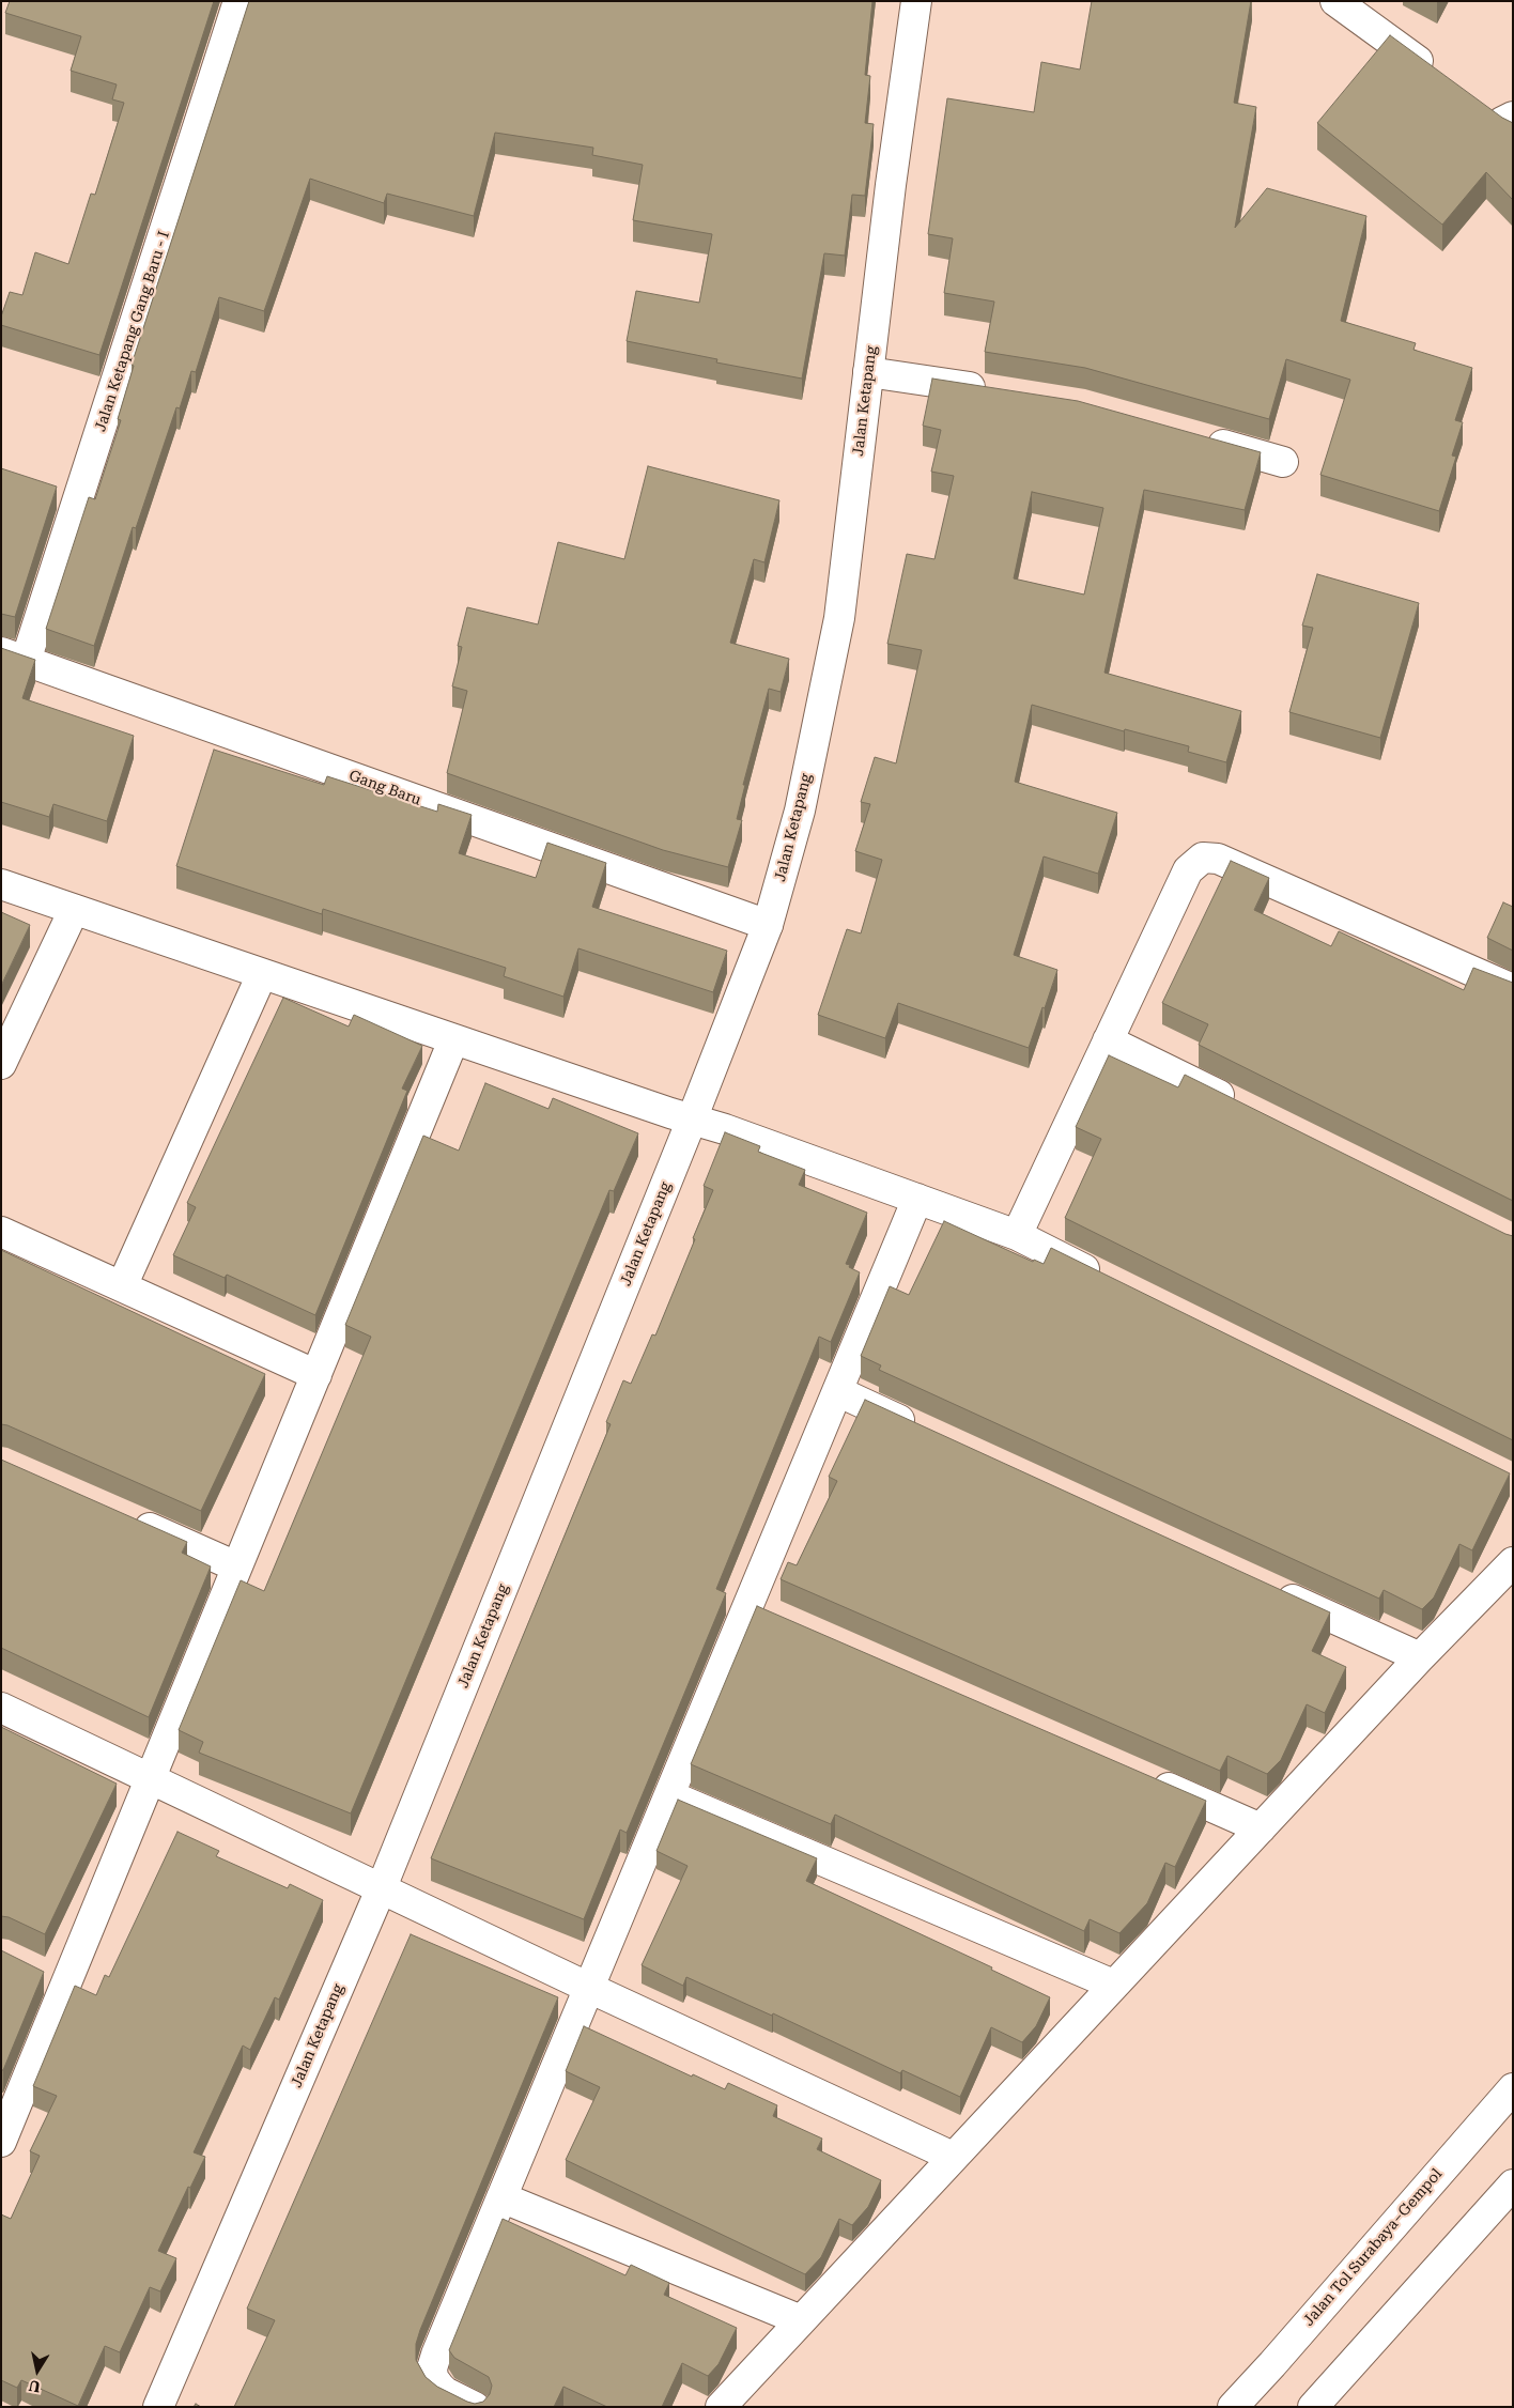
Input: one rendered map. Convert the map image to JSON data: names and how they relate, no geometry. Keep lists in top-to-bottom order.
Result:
{
  "streets": {
    "main road": [
      "Jalan Ketapang Gang Baru - I",
      "Jalan Ketapang",
      "Gang Baru",
      "Jalan Tol Surabaya–Gempol"
    ]
  },
  "crossings": [
    ["Jalan Ketapang Gang Baru - I", "Gang Baru"],
    ["Jalan Ketapang", "Gang Baru"]
  ],
  "north": "bottom"
}
